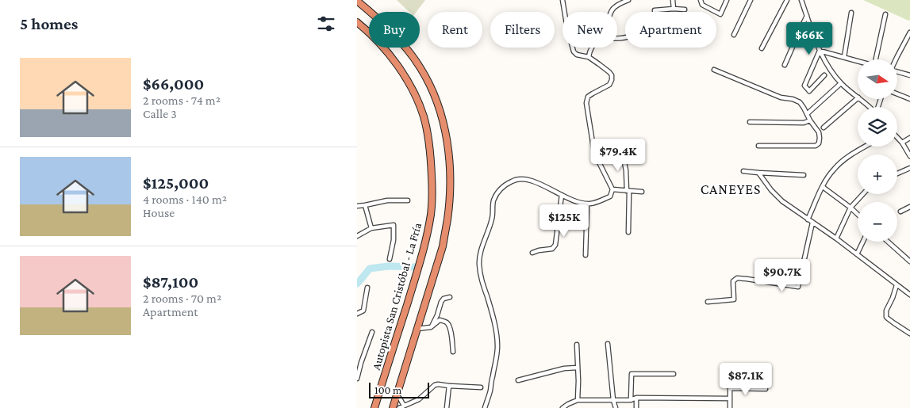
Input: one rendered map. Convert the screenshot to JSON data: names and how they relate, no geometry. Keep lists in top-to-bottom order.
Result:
{
  "streets": {
    "highway": ["Autopista San Cristóbal - La Fría"]
  },
  "districts": ["CANEYES"],
  "scale_bar": "100 m",
  "north": "right",
  "page": {
    "heading": "5 homes",
    "chip": [
      "Buy",
      "Rent",
      "Filters",
      "New",
      "Apartment"
    ],
    "price": [
      "$66K",
      "$79.4K",
      "$125K",
      "$90.7K",
      "$87.1K"
    ],
    "list": [
      {
        "name": "$66,000",
        "note": "2 rooms · 74 m² · Calle 3"
      },
      {
        "name": "$125,000",
        "note": "4 rooms · 140 m² · House"
      },
      {
        "name": "$87,100",
        "note": "2 rooms · 70 m² · Apartment"
      }
    ],
    "map_buttons": ["+", "−"],
    "scale": "100 m"
  }
}
